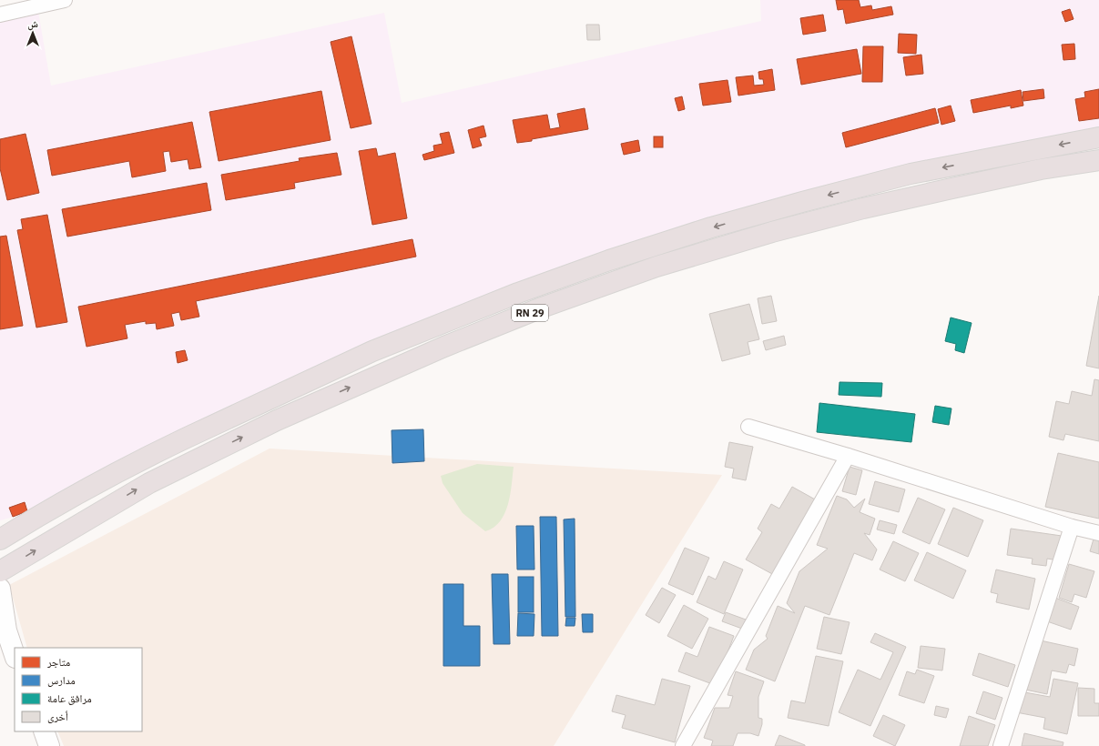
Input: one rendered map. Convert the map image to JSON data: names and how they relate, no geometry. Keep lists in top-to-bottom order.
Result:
{
  "streets": {
    "highway": ["RN 29"]
  },
  "legend": [
    "متاجر",
    "مدارس",
    "مرافق عامة",
    "أخرى"
  ],
  "north": "top"
}
